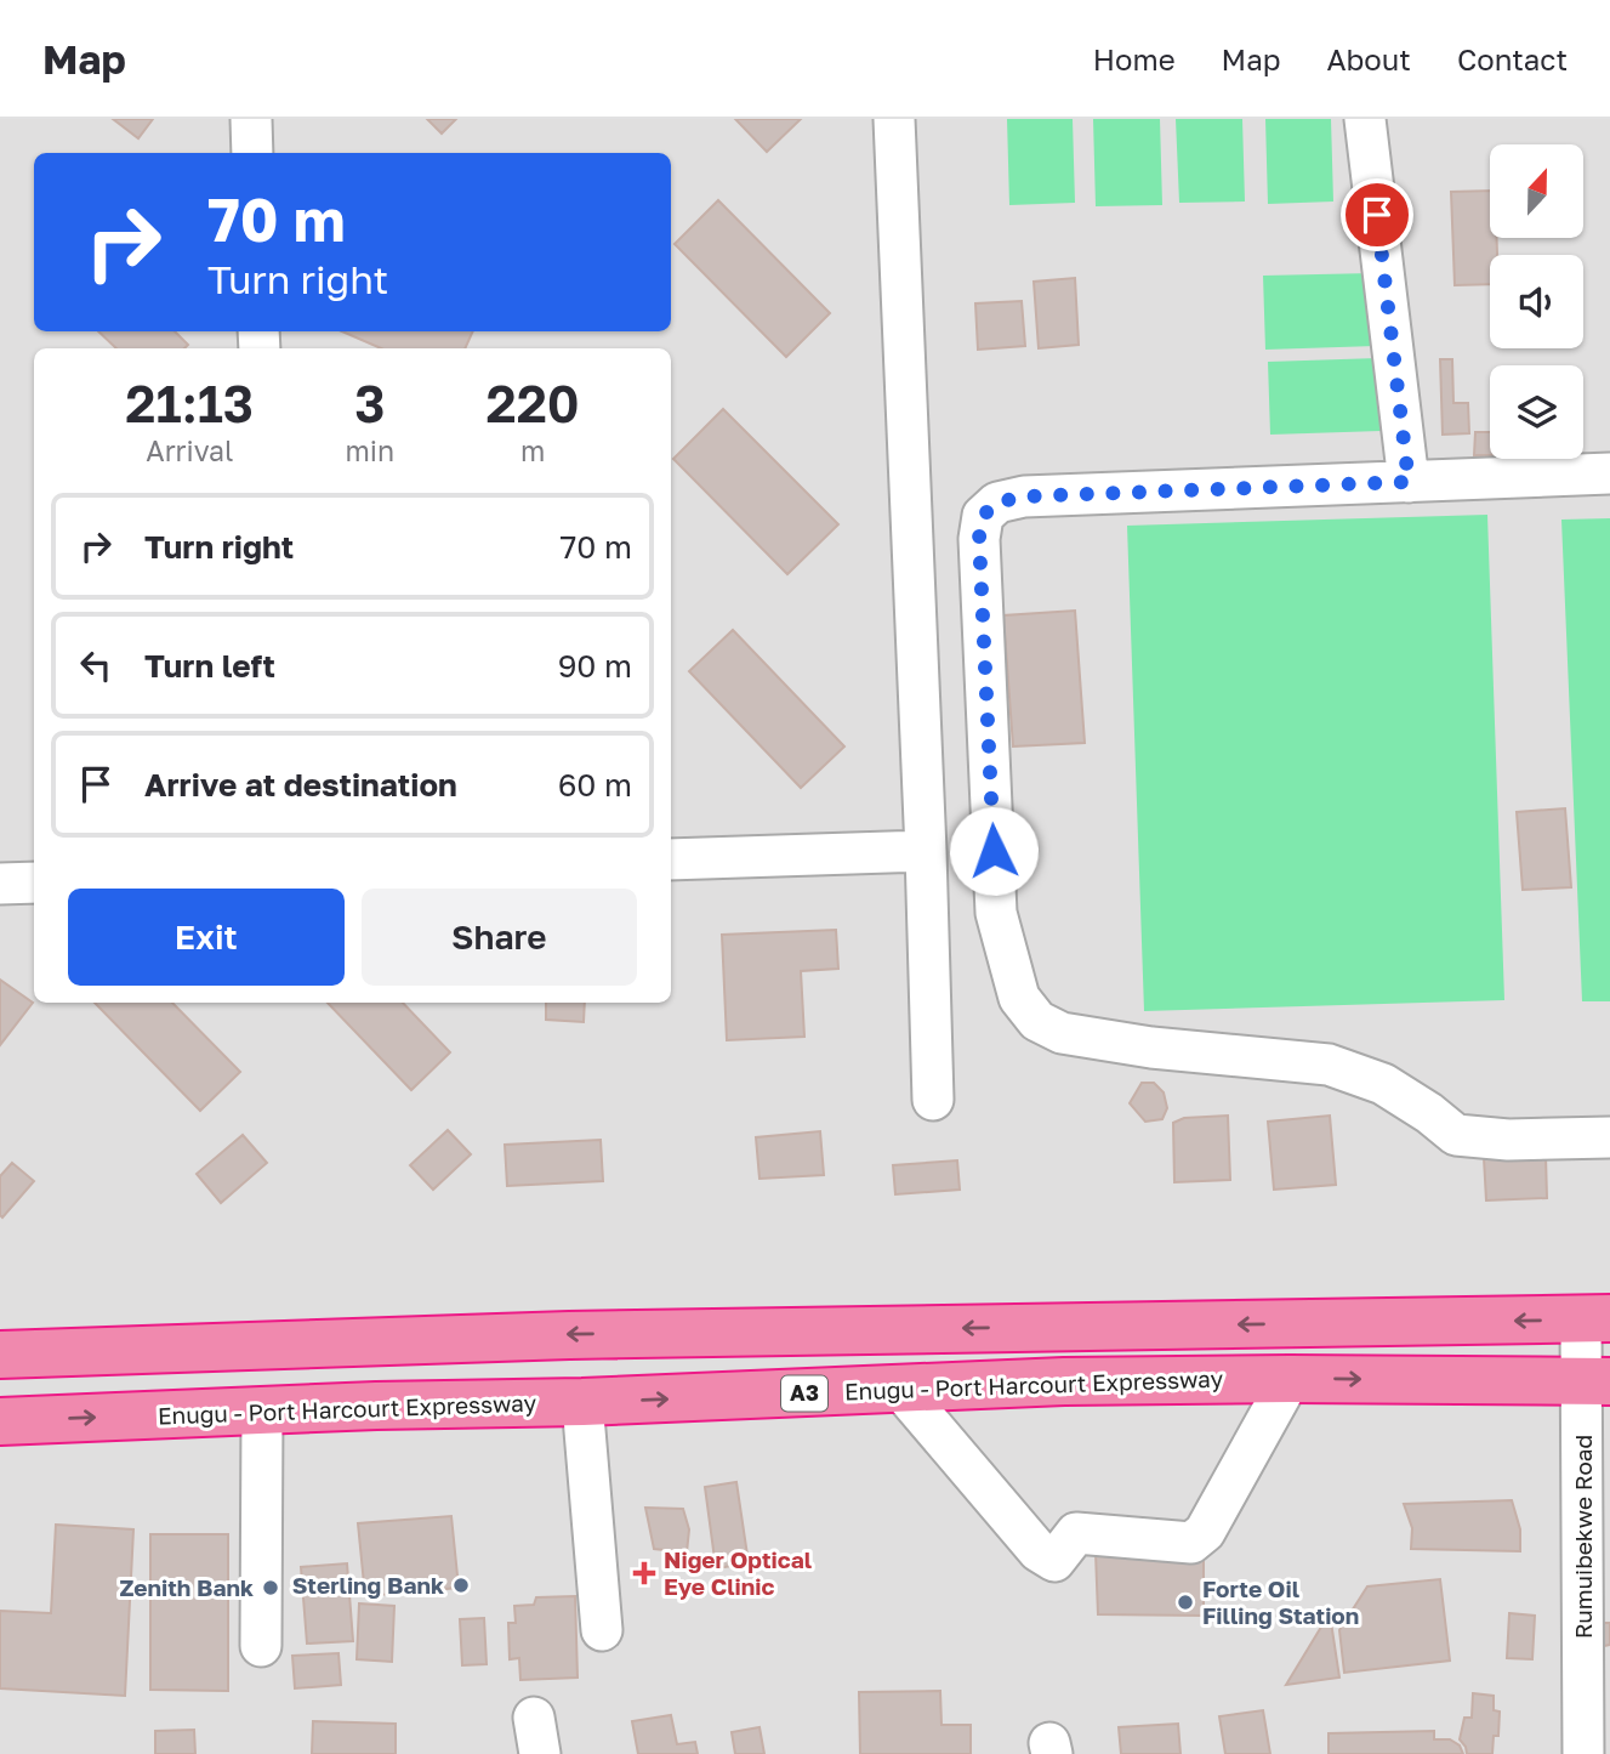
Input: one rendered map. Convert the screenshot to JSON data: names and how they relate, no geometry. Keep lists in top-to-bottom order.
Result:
{
  "streets": {
    "highway": ["Enugu - Port Harcourt Expressway", "A3"],
    "street": ["Rumuibekwe Road"]
  },
  "crossings": [
    ["Enugu - Port Harcourt Expressway", "Rumuibekwe Road"]
  ],
  "places": {
    "health": ["Niger Optical Eye Clinic"],
    "other": ["Sterling Bank", "Zenith Bank", "Forte Oil Filling Station"]
  },
  "north": "top",
  "page": {
    "header": "Map",
    "nav": [
      "Home",
      "Map",
      "About",
      "Contact"
    ],
    "turn": ["70 m", "Turn right"],
    "eta": [
      "21:13",
      "Arrival",
      "3",
      "min",
      "220",
      "m"
    ],
    "list": [
      {
        "name": "Turn right",
        "value": "70 m"
      },
      {
        "name": "Turn left",
        "value": "90 m"
      },
      {
        "name": "Arrive at destination",
        "value": "60 m"
      }
    ],
    "buttons": ["Exit", "Share"]
  }
}
